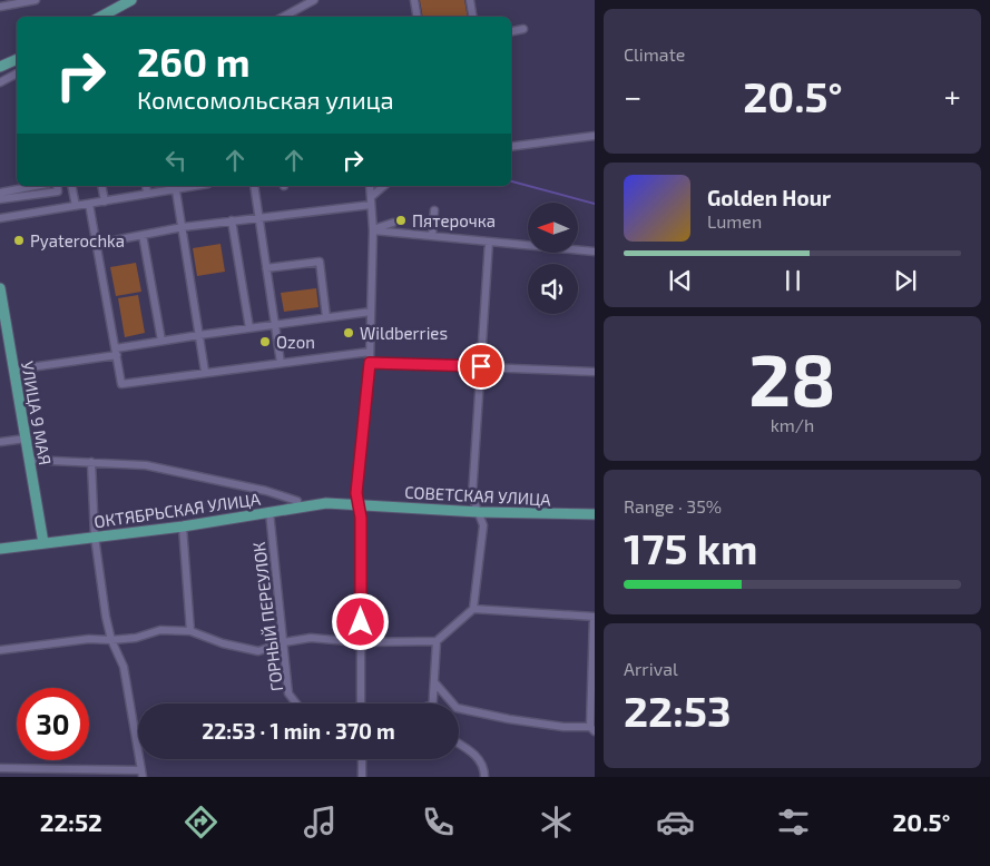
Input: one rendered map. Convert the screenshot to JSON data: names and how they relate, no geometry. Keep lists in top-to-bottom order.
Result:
{
  "streets": {
    "main road": ["УЛИЦА 9 МАЯ", "СОВЕТСКАЯ УЛИЦА", "ОКТЯБРЬСКАЯ УЛИЦА"],
    "street": ["ГОРНЫЙ ПЕРЕУЛОК"]
  },
  "crossings": [
    ["УЛИЦА 9 МАЯ", "ОКТЯБРЬСКАЯ УЛИЦА"],
    ["СОВЕТСКАЯ УЛИЦА", "ОКТЯБРЬСКАЯ УЛИЦА"],
    ["ОКТЯБРЬСКАЯ УЛИЦА", "ГОРНЫЙ ПЕРЕУЛОК"]
  ],
  "places": [
    "Пятерочка",
    "Pyaterochka",
    "Wildberries",
    "Ozon"
  ],
  "north": "left",
  "page": {
    "tile": [
      "Climate",
      ["28", "km/h"],
      ["Range · 35%", "175 km"],
      ["Arrival", "22:53"]
    ],
    "turn": ["260 m", "Комсомольская улица"],
    "heat": ["−", "20.5°", "+"],
    "song": ["Golden Hour", "Lumen"],
    "limit": "30",
    "trip": "22:53 · 1 min · 370 m",
    "tabs": ["22:52", "20.5°"]
  }
}
